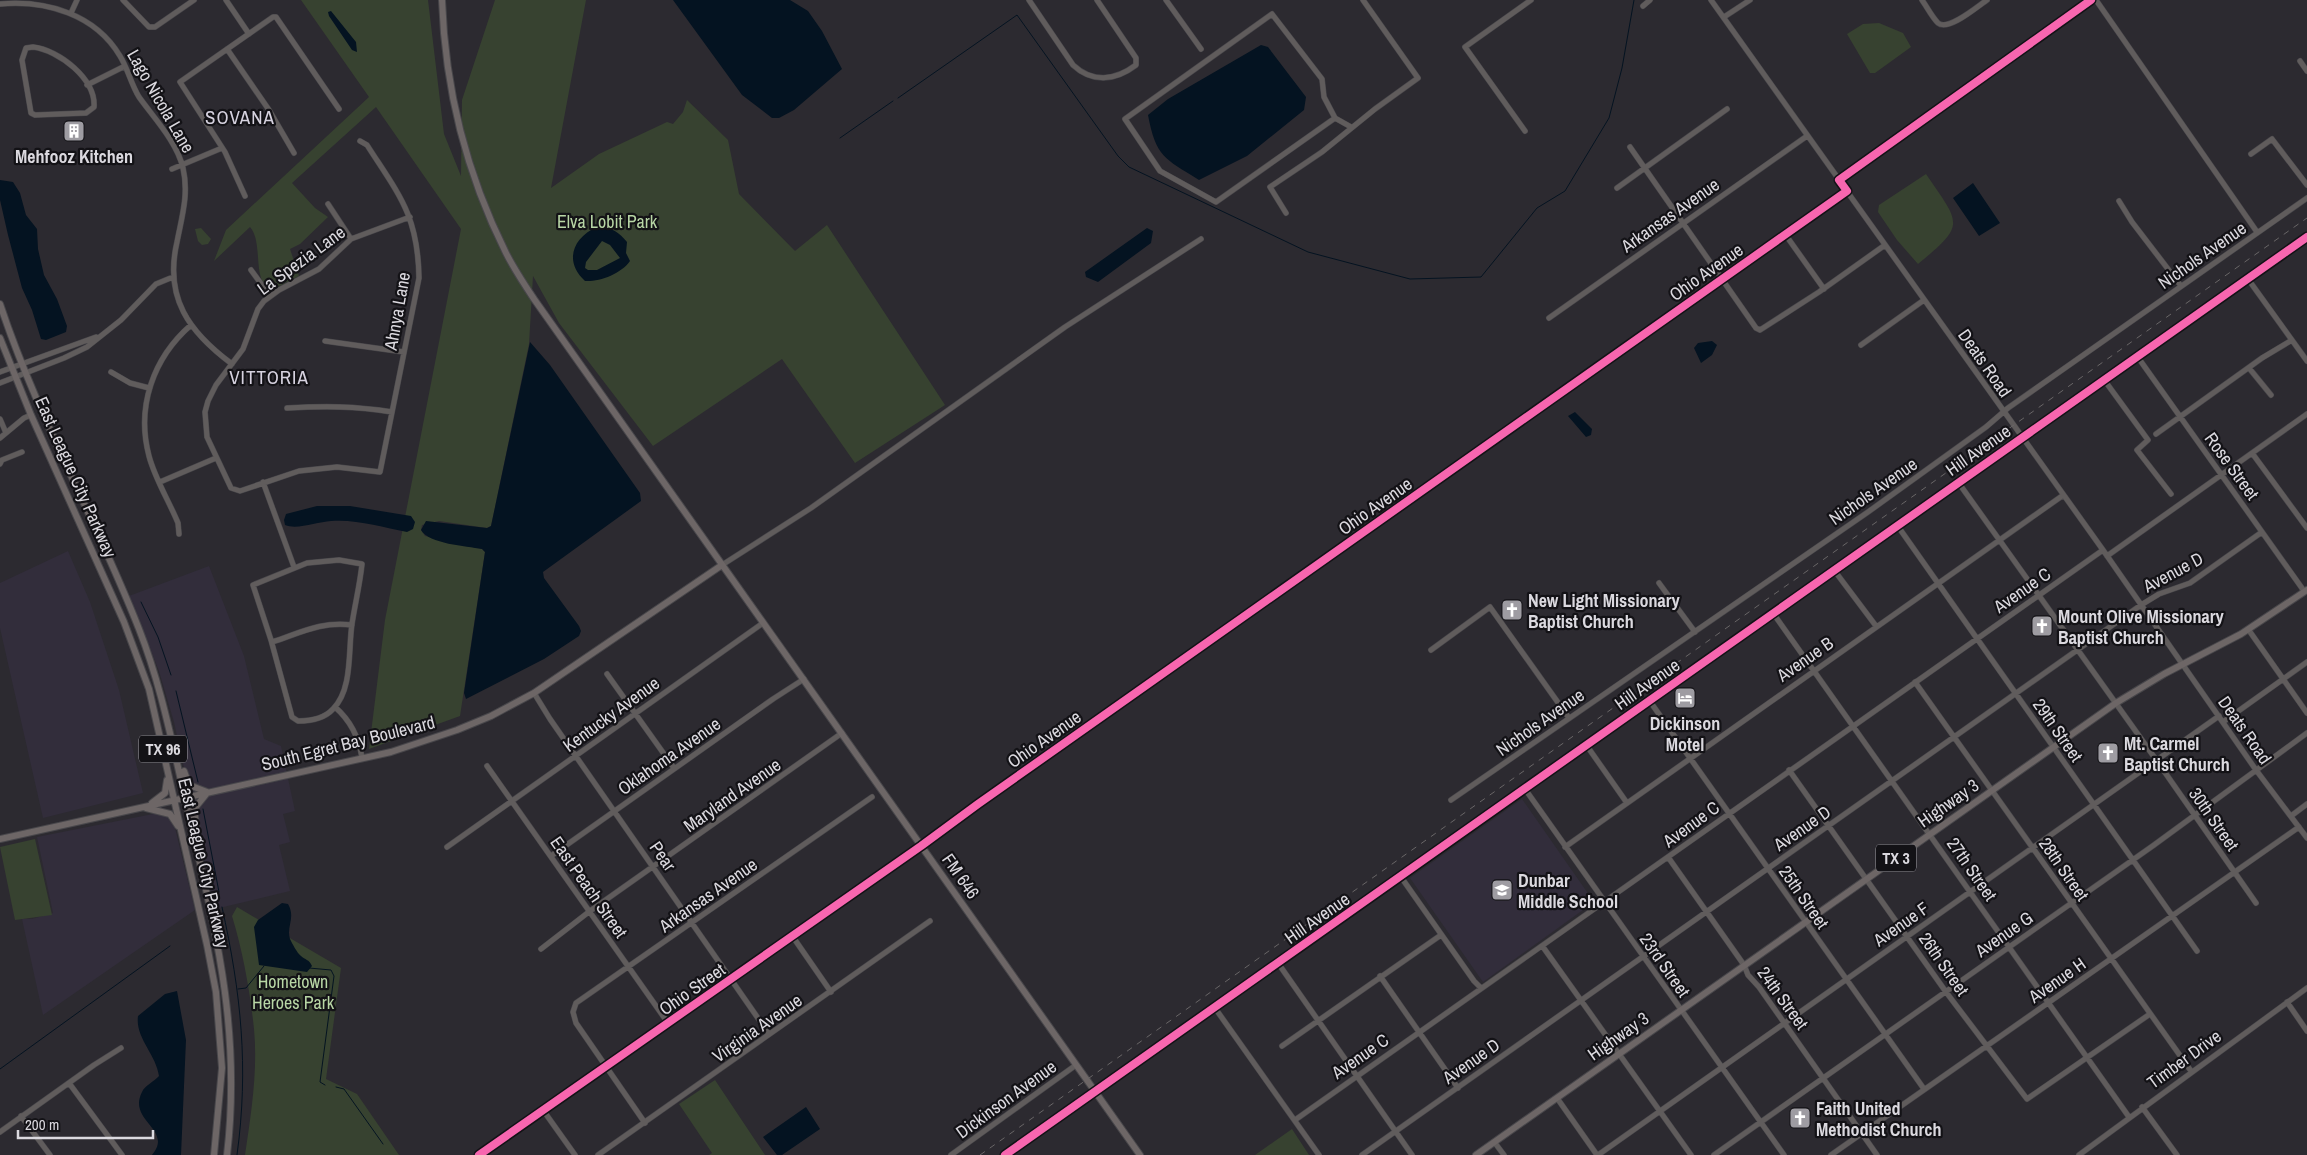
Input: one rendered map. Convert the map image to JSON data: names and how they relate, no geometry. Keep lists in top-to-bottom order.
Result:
{
  "streets": {
    "main road": [
      "East League City Parkway",
      "South Egret Bay Boulevard",
      "TX 96",
      "Highway 3",
      "TX 3",
      "FM 646"
    ],
    "street": [
      "Lago Nicola Lane",
      "Arkansas Avenue",
      "Nichols Avenue",
      "La Spezia Lane",
      "Ohio Avenue",
      "Ahnya Lane",
      "Deats Road",
      "Hill Avenue",
      "Rose Street",
      "Avenue D",
      "Avenue C",
      "Avenue B",
      "Kentucky Avenue",
      "29th Street",
      "Oklahoma Avenue",
      "Maryland Avenue",
      "30th Street",
      "Pear",
      "27th Street",
      "28th Street",
      "East Peach Street",
      "25th Street",
      "Avenue F",
      "Avenue G",
      "26th Street",
      "23rd Street",
      "Avenue H",
      "Ohio Street",
      "24th Street",
      "Virginia Avenue",
      "Timber Drive",
      "Dickinson Avenue"
    ]
  },
  "crossings": [
    ["Lago Nicola Lane", "La Spezia Lane"],
    ["Arkansas Avenue", "Deats Road"],
    ["Arkansas Avenue", "Pear"],
    ["Arkansas Avenue", "East Peach Street"],
    ["Arkansas Avenue", "Ohio Street"],
    ["Nichols Avenue", "Deats Road"],
    ["La Spezia Lane", "Ahnya Lane"],
    ["Ohio Avenue", "Deats Road"],
    ["Ohio Avenue", "FM 646"],
    ["Ohio Avenue", "Ohio Street"],
    ["Deats Road", "Hill Avenue"],
    ["Deats Road", "Avenue D"],
    ["Deats Road", "Avenue C"],
    ["Deats Road", "Avenue B"],
    ["Deats Road", "Highway 3"],
    ["Deats Road", "Avenue F"],
    ["Deats Road", "Avenue G"],
    ["Deats Road", "Avenue H"],
    ["Hill Avenue", "Rose Street"],
    ["Hill Avenue", "29th Street"],
    ["Hill Avenue", "30th Street"],
    ["Hill Avenue", "27th Street"],
    ["Hill Avenue", "FM 646"],
    ["Hill Avenue", "25th Street"],
    ["Hill Avenue", "23rd Street"],
    ["Rose Street", "Avenue D"],
    ["Rose Street", "Highway 3"],
    ["East League City Parkway", "South Egret Bay Boulevard"],
    ["Avenue D", "29th Street"],
    ["Avenue D", "30th Street"],
    ["Avenue D", "27th Street"],
    ["Avenue D", "28th Street"],
    ["Avenue D", "25th Street"],
    ["Avenue D", "26th Street"],
    ["Avenue D", "23rd Street"],
    ["Avenue D", "24th Street"],
    ["Avenue C", "29th Street"],
    ["Avenue C", "30th Street"],
    ["Avenue C", "27th Street"],
    ["Avenue C", "28th Street"],
    ["Avenue C", "25th Street"],
    ["Avenue C", "26th Street"],
    ["Avenue C", "23rd Street"],
    ["Avenue C", "24th Street"],
    ["Avenue B", "29th Street"],
    ["Avenue B", "30th Street"],
    ["Avenue B", "27th Street"],
    ["Avenue B", "25th Street"],
    ["Avenue B", "23rd Street"],
    ["Kentucky Avenue", "Pear"],
    ["Kentucky Avenue", "FM 646"],
    ["Kentucky Avenue", "East Peach Street"],
    ["29th Street", "Highway 3"],
    ["29th Street", "Avenue F"],
    ["29th Street", "Avenue G"],
    ["29th Street", "Avenue H"],
    ["South Egret Bay Boulevard", "Pear"],
    ["South Egret Bay Boulevard", "FM 646"],
    ["Oklahoma Avenue", "Pear"],
    ["Oklahoma Avenue", "FM 646"],
    ["Oklahoma Avenue", "East Peach Street"],
    ["Maryland Avenue", "Pear"],
    ["Maryland Avenue", "FM 646"],
    ["Maryland Avenue", "East Peach Street"],
    ["Highway 3", "30th Street"],
    ["Highway 3", "TX 3"],
    ["Highway 3", "27th Street"],
    ["Highway 3", "28th Street"],
    ["Highway 3", "25th Street"],
    ["Highway 3", "26th Street"],
    ["Highway 3", "23rd Street"],
    ["Highway 3", "24th Street"],
    ["30th Street", "Avenue F"],
    ["30th Street", "Avenue G"],
    ["30th Street", "Avenue H"],
    ["Pear", "Ohio Street"],
    ["Pear", "Virginia Avenue"],
    ["27th Street", "Avenue F"],
    ["27th Street", "Avenue G"],
    ["27th Street", "26th Street"],
    ["27th Street", "Avenue H"],
    ["27th Street", "Timber Drive"],
    ["28th Street", "Avenue F"],
    ["28th Street", "Avenue G"],
    ["28th Street", "Avenue H"],
    ["28th Street", "Timber Drive"],
    ["FM 646", "Ohio Street"],
    ["FM 646", "Dickinson Avenue"],
    ["East Peach Street", "Ohio Street"],
    ["25th Street", "Avenue F"],
    ["25th Street", "Avenue G"],
    ["25th Street", "Avenue H"],
    ["Avenue F", "26th Street"],
    ["Avenue F", "23rd Street"],
    ["Avenue F", "24th Street"],
    ["Avenue G", "26th Street"],
    ["Avenue G", "23rd Street"],
    ["Avenue G", "24th Street"],
    ["26th Street", "Avenue H"],
    ["Avenue H", "24th Street"]
  ],
  "districts": ["SOVANA", "VITTORIA"],
  "parks": ["Elva Lobit Park", "Hometown Heroes Park"],
  "places": {
    "building": ["Mehfooz Kitchen"],
    "church": [
      "New Light Missionary Baptist Church",
      "Mount Olive Missionary Baptist Church",
      "Mt. Carmel Baptist Church",
      "Faith United Methodist Church"
    ],
    "hotel": ["Dickinson Motel"],
    "school or university": ["Dunbar Middle School"]
  },
  "scale_bar": "200 m"
}
